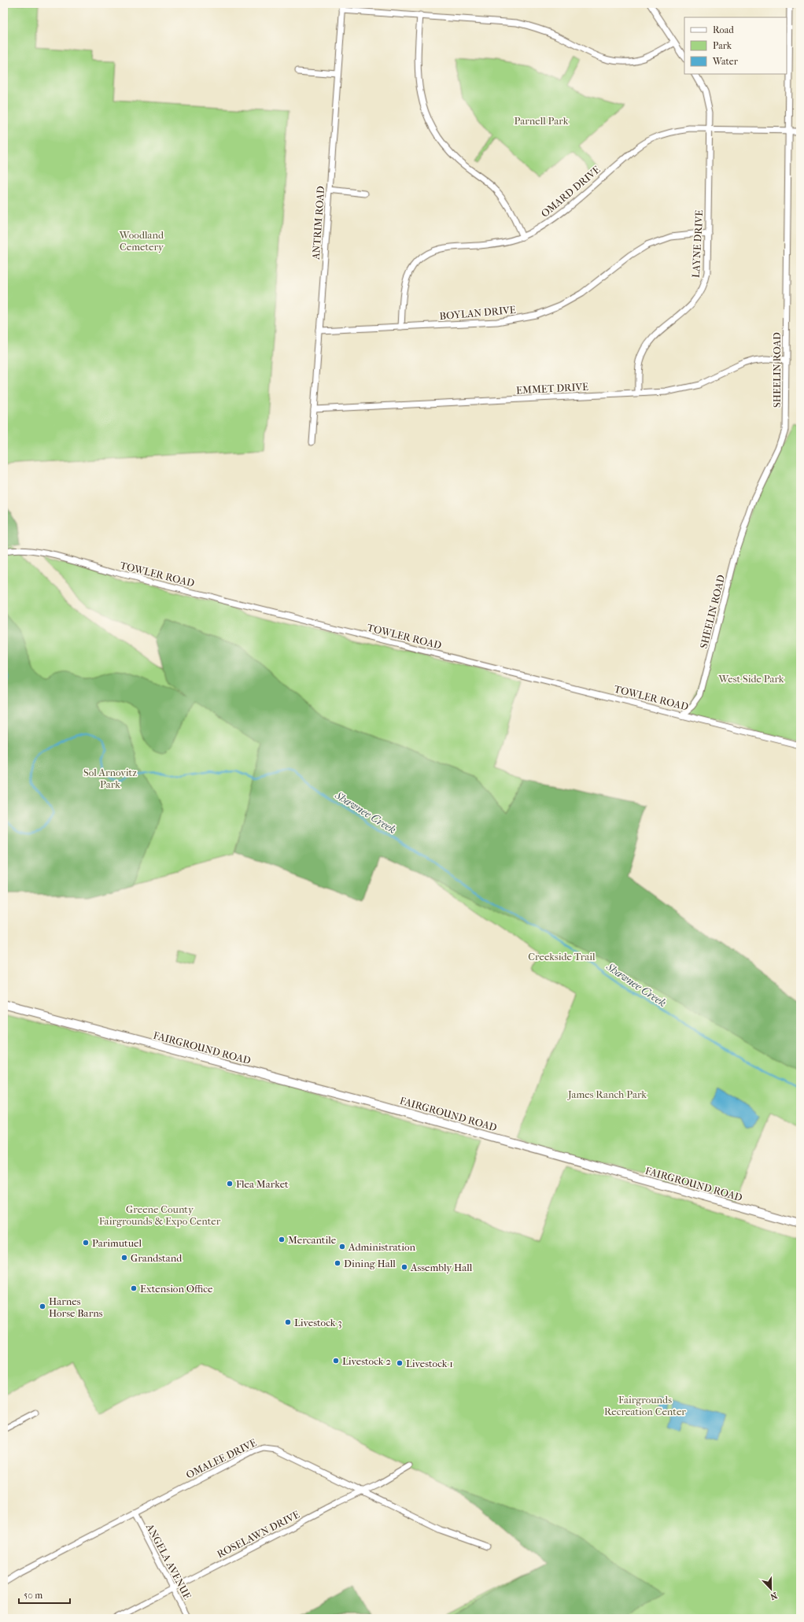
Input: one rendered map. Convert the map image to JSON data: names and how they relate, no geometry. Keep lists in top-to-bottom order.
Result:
{
  "streets": {
    "street": [
      "OMARD DRIVE",
      "ANTRIM ROAD",
      "LAYNE DRIVE",
      "BOYLAN DRIVE",
      "SHEELIN ROAD",
      "EMMET DRIVE",
      "TOWLER ROAD",
      "FAIRGROUND ROAD",
      "OMALEE DRIVE",
      "ROSELAWN DRIVE",
      "ANGELA AVENUE"
    ]
  },
  "crossings": [
    ["OMARD DRIVE", "LAYNE DRIVE"],
    ["OMARD DRIVE", "BOYLAN DRIVE"],
    ["OMARD DRIVE", "SHEELIN ROAD"],
    ["ANTRIM ROAD", "BOYLAN DRIVE"],
    ["ANTRIM ROAD", "EMMET DRIVE"],
    ["LAYNE DRIVE", "BOYLAN DRIVE"],
    ["LAYNE DRIVE", "EMMET DRIVE"],
    ["SHEELIN ROAD", "EMMET DRIVE"],
    ["SHEELIN ROAD", "TOWLER ROAD"],
    ["OMALEE DRIVE", "ROSELAWN DRIVE"],
    ["OMALEE DRIVE", "ANGELA AVENUE"],
    ["ROSELAWN DRIVE", "ANGELA AVENUE"]
  ],
  "water": ["Shawnee Creek"],
  "parks": [
    "Parnell Park",
    "Woodland Cemetery",
    "West Side Park",
    "Sol Arnovitz Park",
    "Creekside Trail",
    "James Ranch Park",
    "Greene County Fairgrounds & Expo Center",
    "Fairgrounds Recreation Center"
  ],
  "places": [
    "Flea Market",
    "Mercantile",
    "Parimutuel",
    "Administration",
    "Grandstand",
    "Dining Hall",
    "Assembly Hall",
    "Extension Office",
    "Harnes Horse Barns",
    "Livestock 3",
    "Livestock 2",
    "Livestock 1"
  ],
  "legend": ["Road", "Park", "Water"],
  "scale_bar": "50 m",
  "north": "bottom"
}
